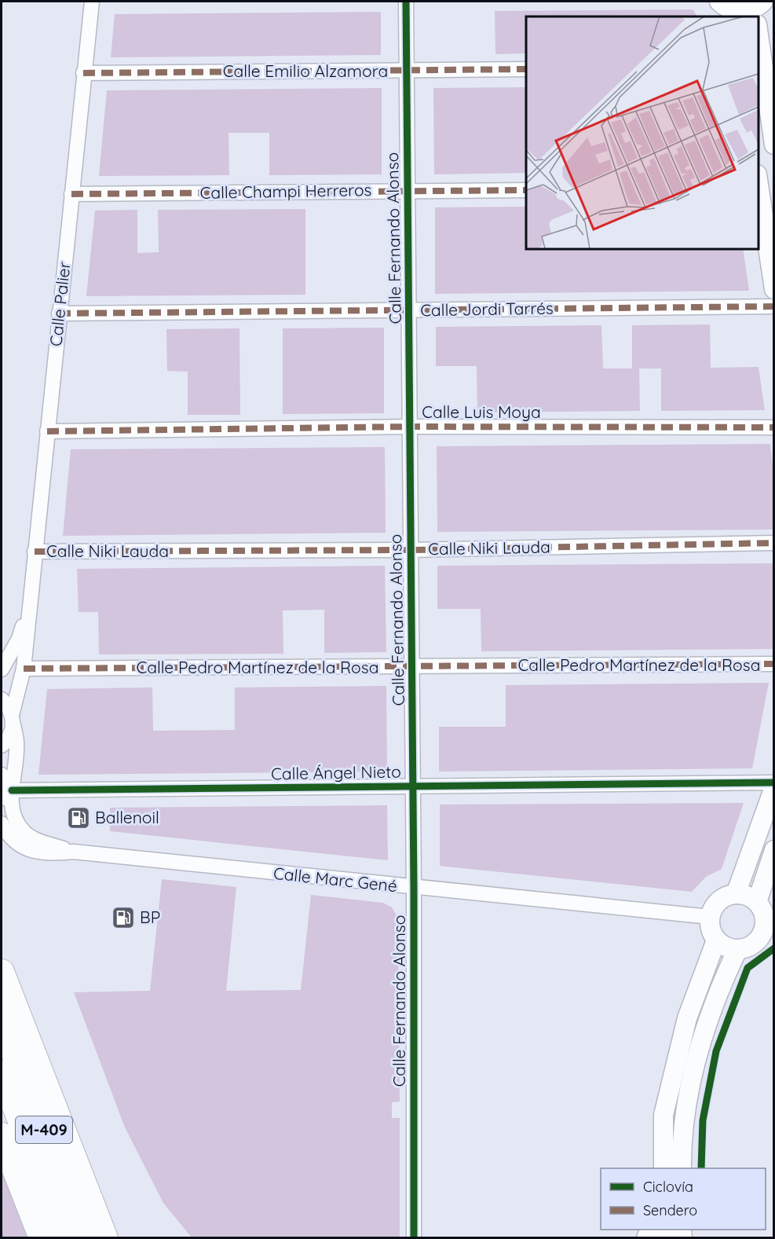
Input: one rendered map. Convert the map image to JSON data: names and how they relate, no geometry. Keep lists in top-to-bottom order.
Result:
{
  "streets": {
    "highway": ["M-409"],
    "street": [
      "Calle Emilio Alzamora",
      "Calle Champi Herreros",
      "Calle Fernando Alonso",
      "Calle Palier",
      "Calle Jordi Tarrés",
      "Calle Luis Moya",
      "Calle Niki Lauda",
      "Calle Pedro Martínez de la Rosa",
      "Calle Ángel Nieto",
      "Calle Marc Gené"
    ]
  },
  "crossings": [
    ["Calle Emilio Alzamora", "Calle Fernando Alonso"],
    ["Calle Emilio Alzamora", "Calle Palier"],
    ["Calle Champi Herreros", "Calle Fernando Alonso"],
    ["Calle Champi Herreros", "Calle Palier"],
    ["Calle Fernando Alonso", "Calle Jordi Tarrés"],
    ["Calle Fernando Alonso", "Calle Luis Moya"],
    ["Calle Fernando Alonso", "Calle Niki Lauda"],
    ["Calle Fernando Alonso", "Calle Pedro Martínez de la Rosa"],
    ["Calle Fernando Alonso", "Calle Ángel Nieto"],
    ["Calle Fernando Alonso", "Calle Marc Gené"],
    ["Calle Palier", "Calle Jordi Tarrés"],
    ["Calle Palier", "Calle Luis Moya"],
    ["Calle Palier", "Calle Niki Lauda"],
    ["Calle Palier", "Calle Pedro Martínez de la Rosa"],
    ["Calle Palier", "Calle Ángel Nieto"],
    ["Calle Palier", "Calle Marc Gené"]
  ],
  "places": {
    "fuel station": ["Ballenoil", "BP"]
  },
  "legend": ["Ciclovía", "Sendero"]
}
